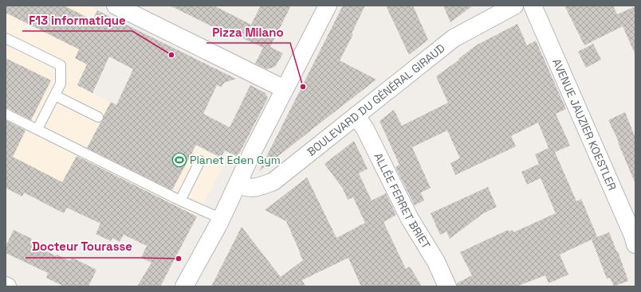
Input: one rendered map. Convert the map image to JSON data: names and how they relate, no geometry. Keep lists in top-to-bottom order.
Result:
{
  "streets": {
    "street": ["BOULEVARD DU GÉNÉRAL GIRAUD", "AVENUE JAUZIER KOESTLER", "ALLÉE FERRET BRIET"]
  },
  "crossings": [
    ["BOULEVARD DU GÉNÉRAL GIRAUD", "ALLÉE FERRET BRIET"]
  ],
  "places": {
    "other": ["F13 informatique", "Pizza Milano", "Docteur Tourasse"],
    "sports": ["Planet Eden Gym"]
  }
}
